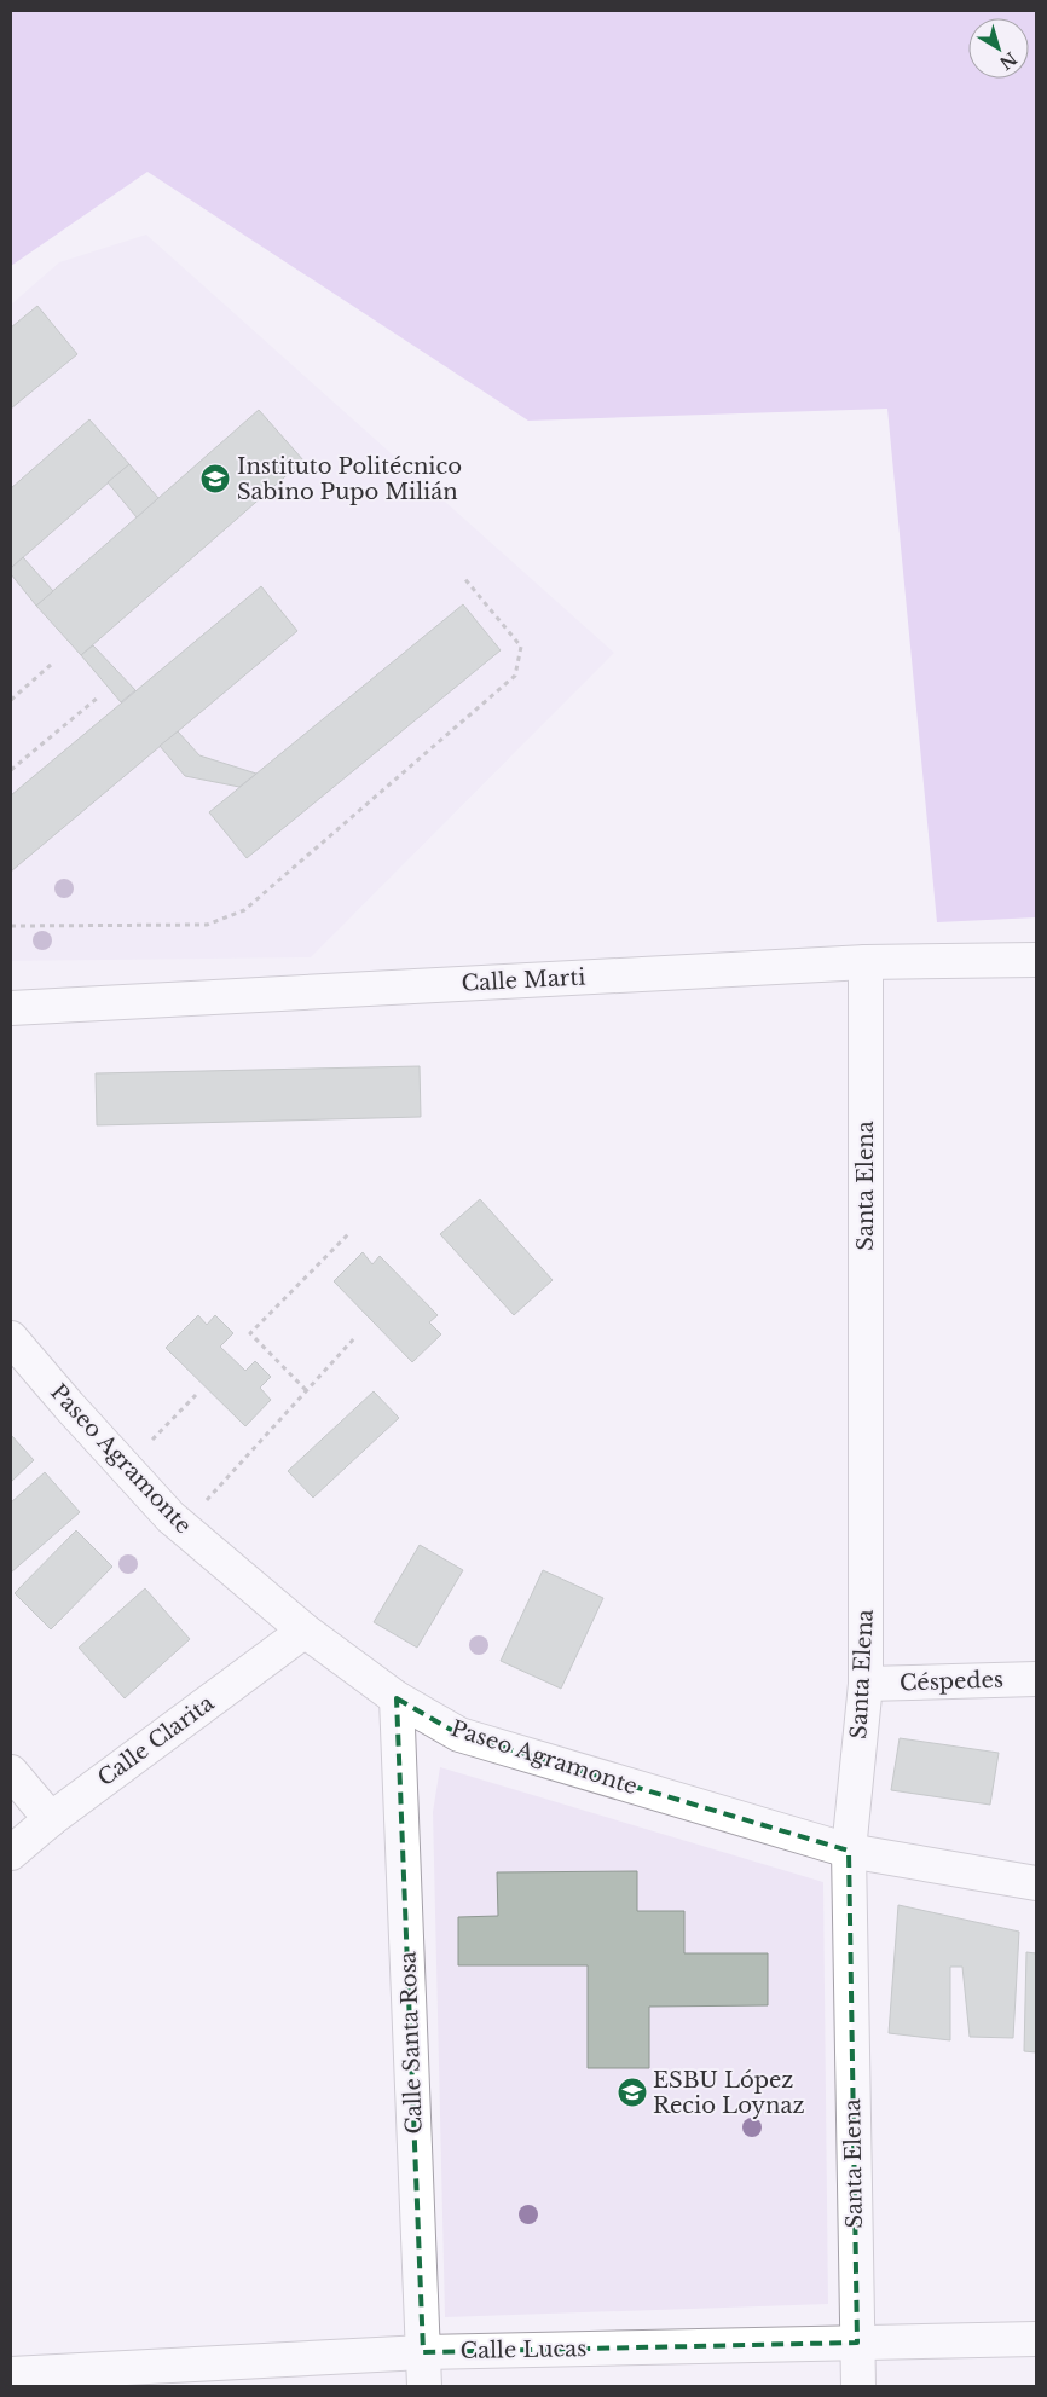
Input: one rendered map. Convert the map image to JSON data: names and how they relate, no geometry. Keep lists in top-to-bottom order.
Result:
{
  "streets": {
    "street": [
      "Calle Marti",
      "Santa Elena",
      "Paseo Agramonte",
      "Céspedes",
      "Calle Clarita",
      "Calle Santa Rosa",
      "Calle Lucas"
    ]
  },
  "crossings": [
    ["Calle Marti", "Santa Elena"],
    ["Santa Elena", "Paseo Agramonte"],
    ["Santa Elena", "Céspedes"],
    ["Santa Elena", "Calle Lucas"],
    ["Paseo Agramonte", "Calle Clarita"],
    ["Paseo Agramonte", "Calle Santa Rosa"],
    ["Calle Santa Rosa", "Calle Lucas"]
  ],
  "places": {
    "school or university": ["Instituto Politécnico Sabino Pupo Milián", "ESBU López Recio Loynaz"]
  },
  "north": "bottom right"
}
